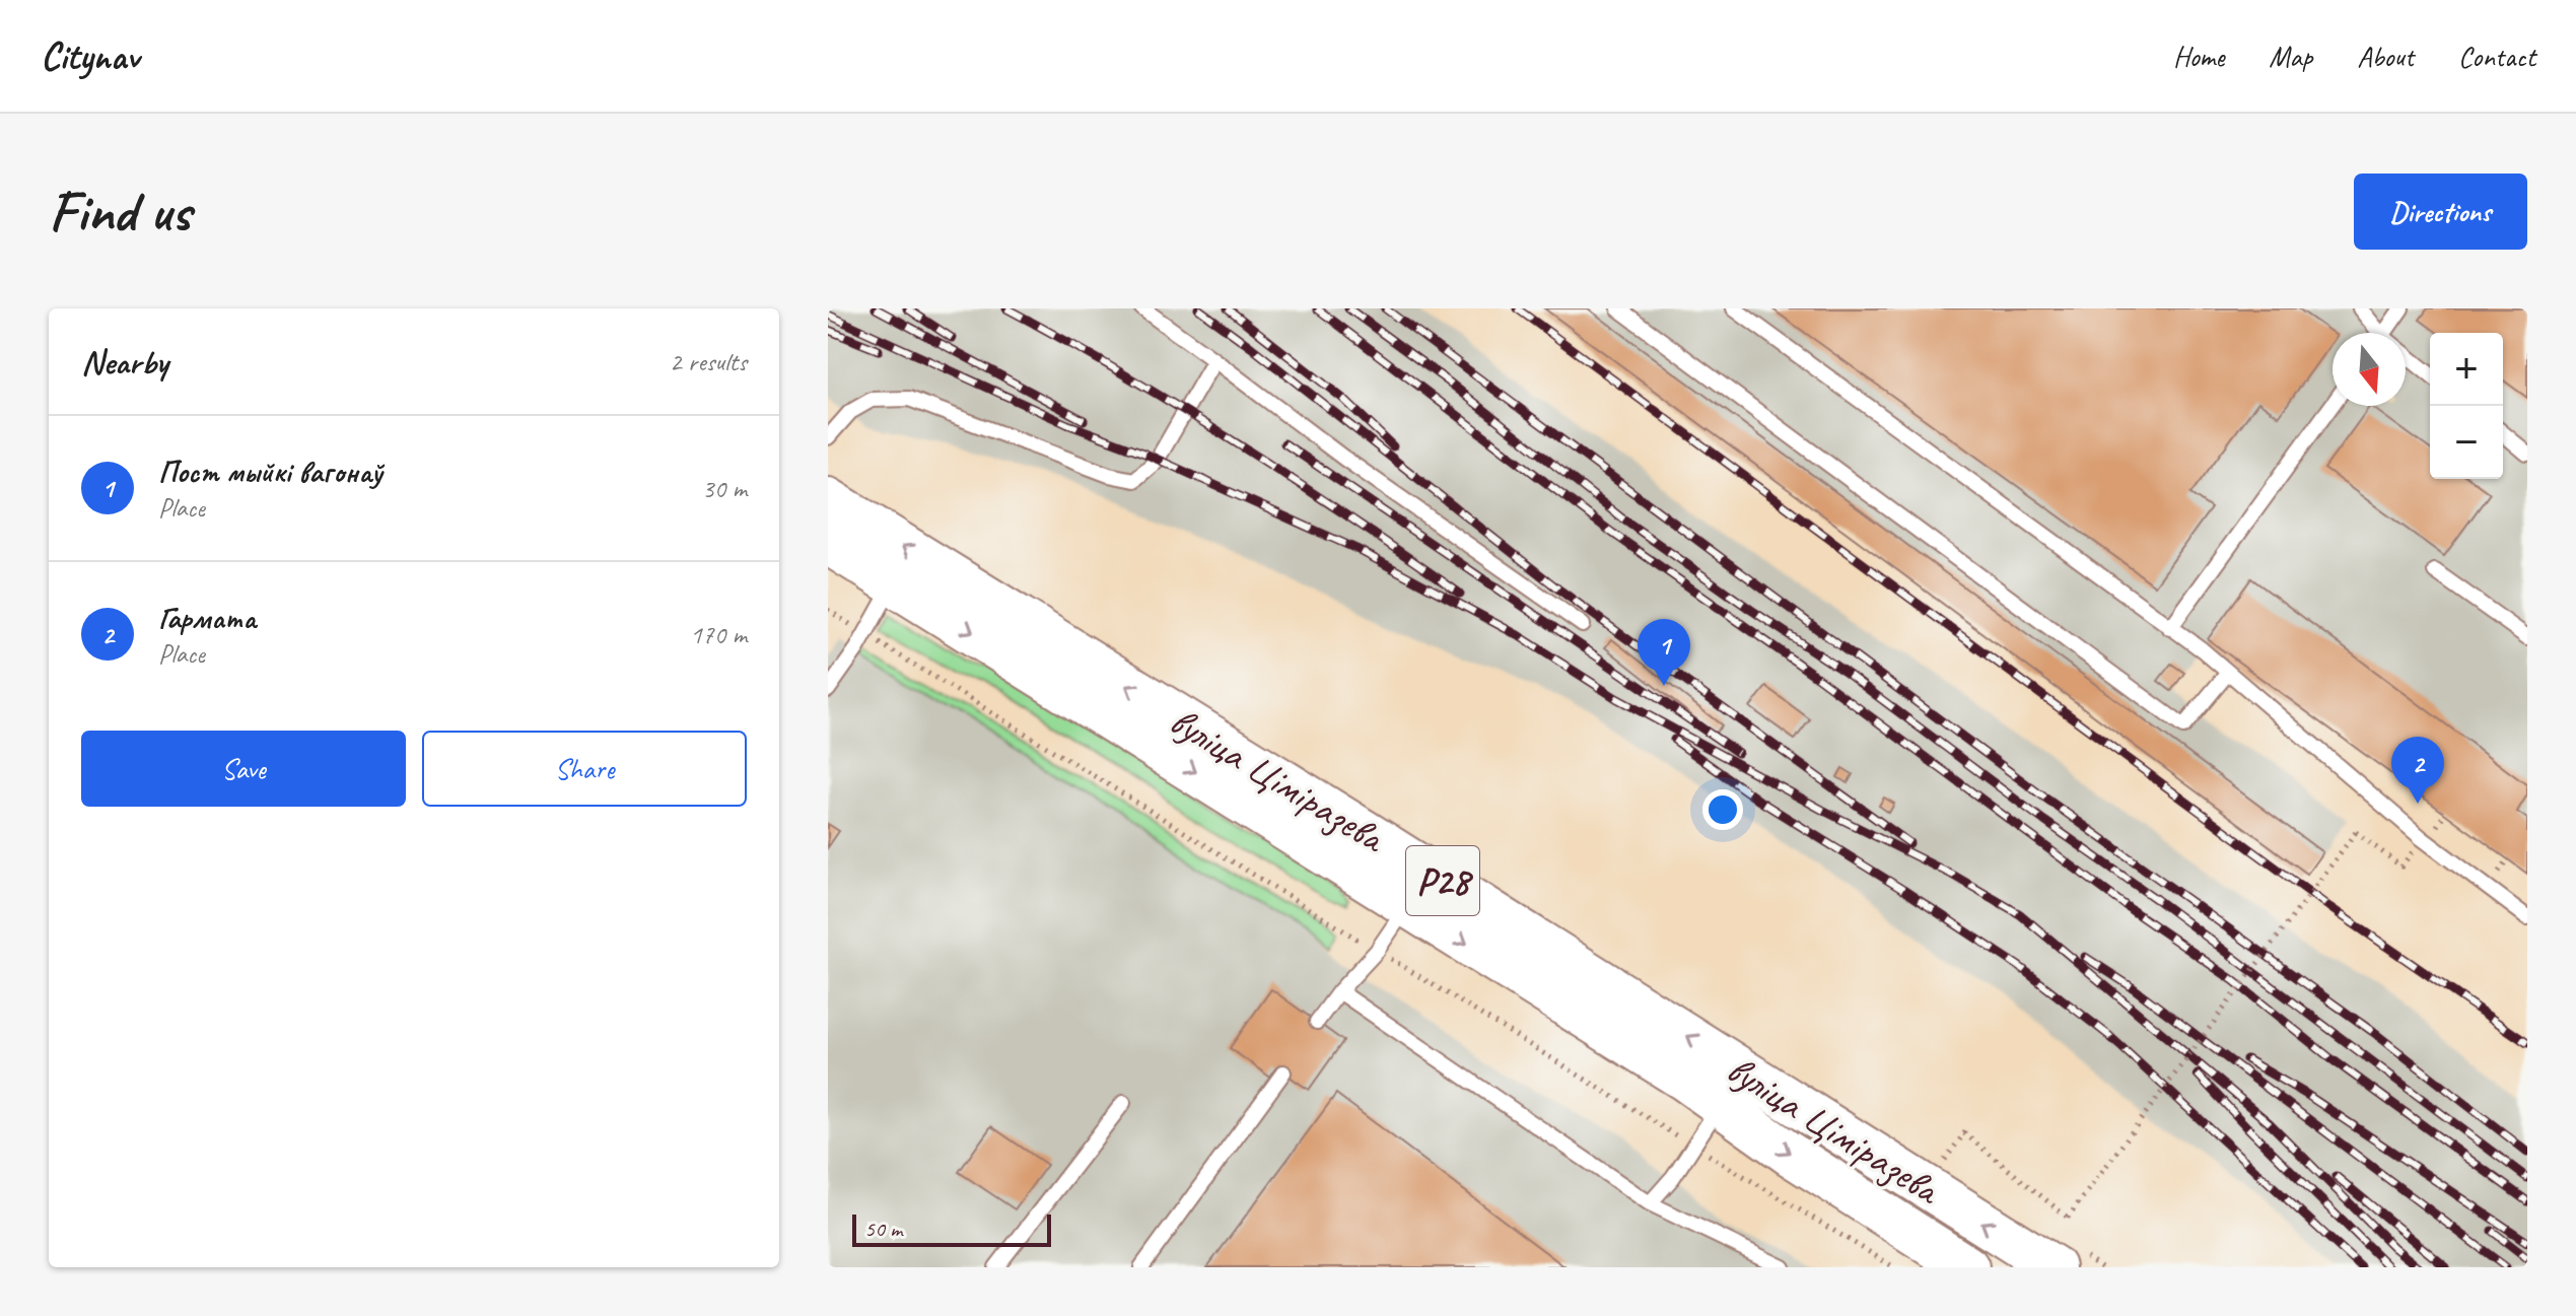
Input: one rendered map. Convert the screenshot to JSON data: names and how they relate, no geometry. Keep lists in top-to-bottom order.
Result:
{
  "streets": {
    "main road": ["вуліца Ціміразева", "Р28"]
  },
  "scale_bar": "50 m",
  "north": "bottom",
  "page": {
    "header": "Citynav",
    "nav": [
      "Home",
      "Map",
      "About",
      "Contact"
    ],
    "buttons": [
      "Directions",
      ["Save", "Share"]
    ],
    "title": "Find us",
    "heading": ["Nearby", "2 results"],
    "map_buttons": ["+", "−"],
    "list": [
      {
        "mark": "1",
        "name": "Пост мыйкі вагонаў",
        "note": "Place",
        "value": "30 m"
      },
      {
        "mark": "2",
        "name": "Гармата",
        "note": "Place",
        "value": "170 m"
      }
    ],
    "pins": ["1", "2"],
    "scale": "50 m"
  }
}
